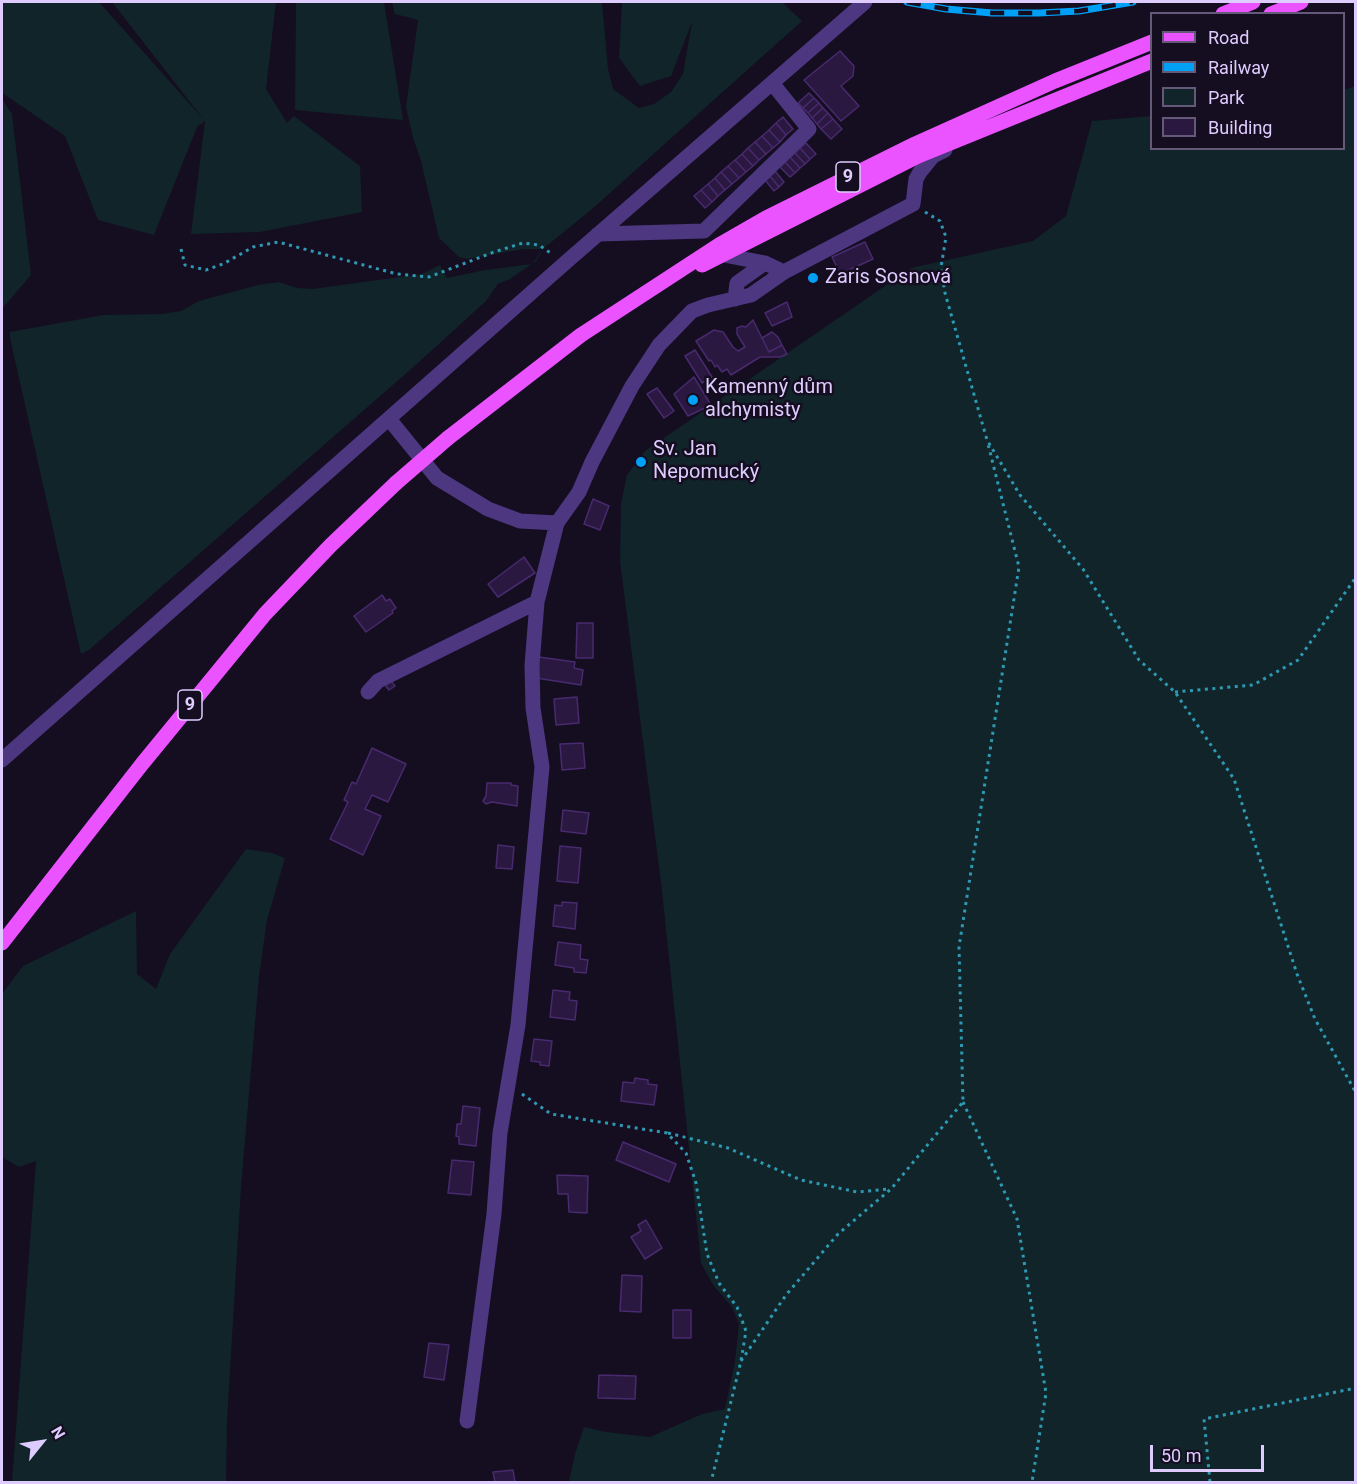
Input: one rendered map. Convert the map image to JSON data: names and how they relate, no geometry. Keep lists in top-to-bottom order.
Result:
{
  "streets": {
    "main road": ["9"]
  },
  "places": ["Zaris Sosnová", "Kamenný dům alchymisty", "Sv. Jan Nepomucký"],
  "legend": [
    "Road",
    "Railway",
    "Park",
    "Building"
  ],
  "scale_bar": "50 m",
  "north": "top right"
}
